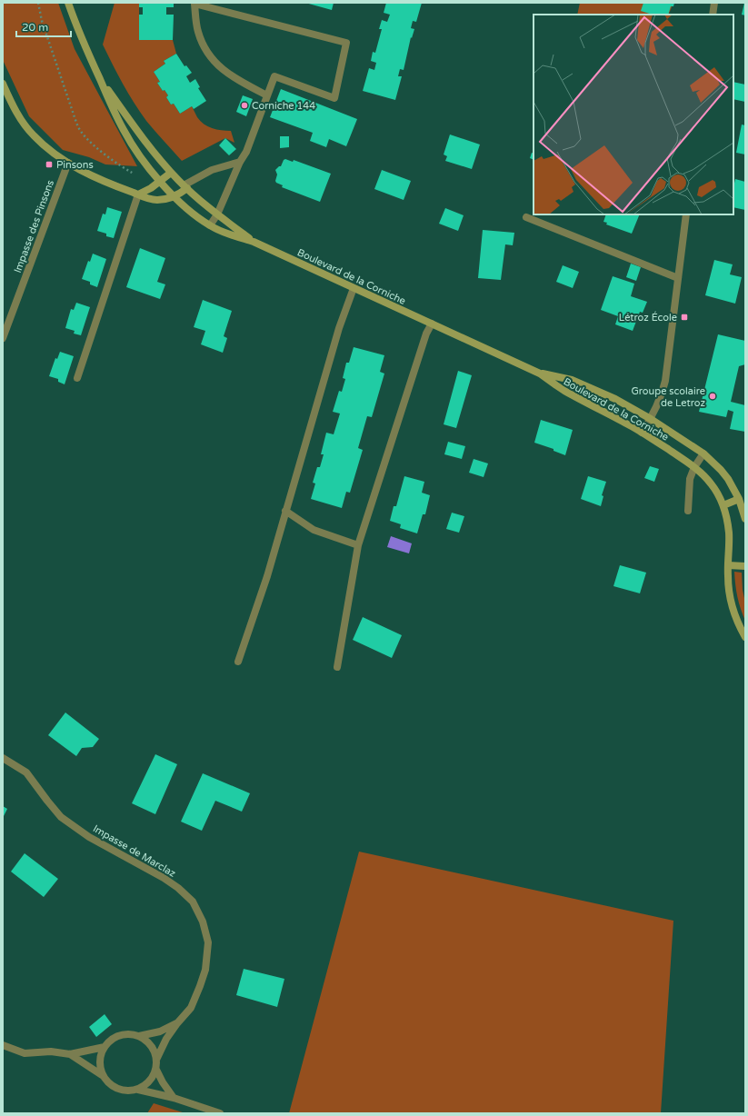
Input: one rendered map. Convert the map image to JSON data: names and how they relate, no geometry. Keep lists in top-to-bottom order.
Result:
{
  "streets": {
    "street": ["Impasse des Pinsons", "Boulevard de la Corniche", "Impasse de Marclaz"]
  },
  "places": {
    "other": ["Corniche 144", "Groupe scolaire de Letroz"],
    "transit": ["Pinsons", "Létroz École"]
  },
  "scale_bar": "20 m"
}
